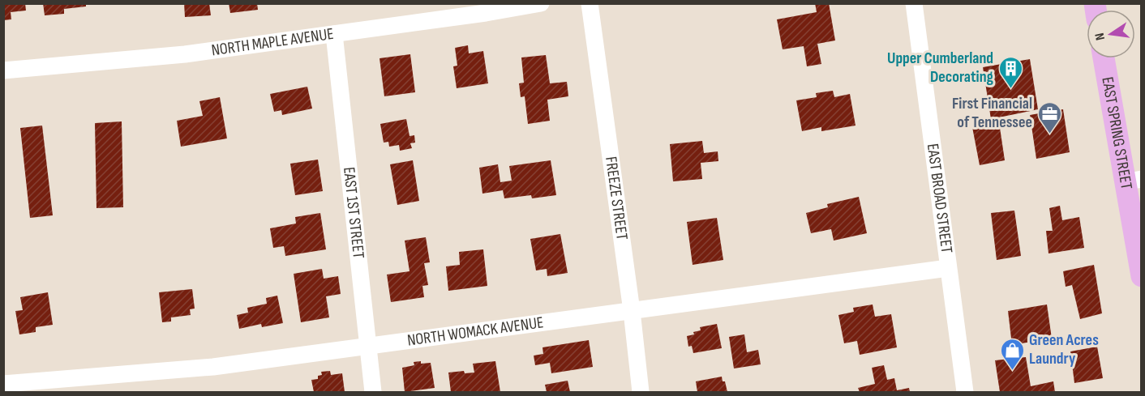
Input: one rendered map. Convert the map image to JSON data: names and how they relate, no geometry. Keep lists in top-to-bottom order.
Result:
{
  "streets": {
    "main road": ["EAST SPRING STREET"],
    "street": [
      "NORTH MAPLE AVENUE",
      "FREEZE STREET",
      "EAST BROAD STREET",
      "EAST 1ST STREET",
      "NORTH WOMACK AVENUE"
    ]
  },
  "crossings": [
    ["NORTH MAPLE AVENUE", "EAST 1ST STREET"],
    ["FREEZE STREET", "NORTH WOMACK AVENUE"],
    ["EAST BROAD STREET", "NORTH WOMACK AVENUE"],
    ["EAST 1ST STREET", "NORTH WOMACK AVENUE"]
  ],
  "places": {
    "building": ["Upper Cumberland Decorating"],
    "office": ["First Financial of Tennessee"],
    "shop": ["Green Acres Laundry"]
  },
  "north": "left"
}
